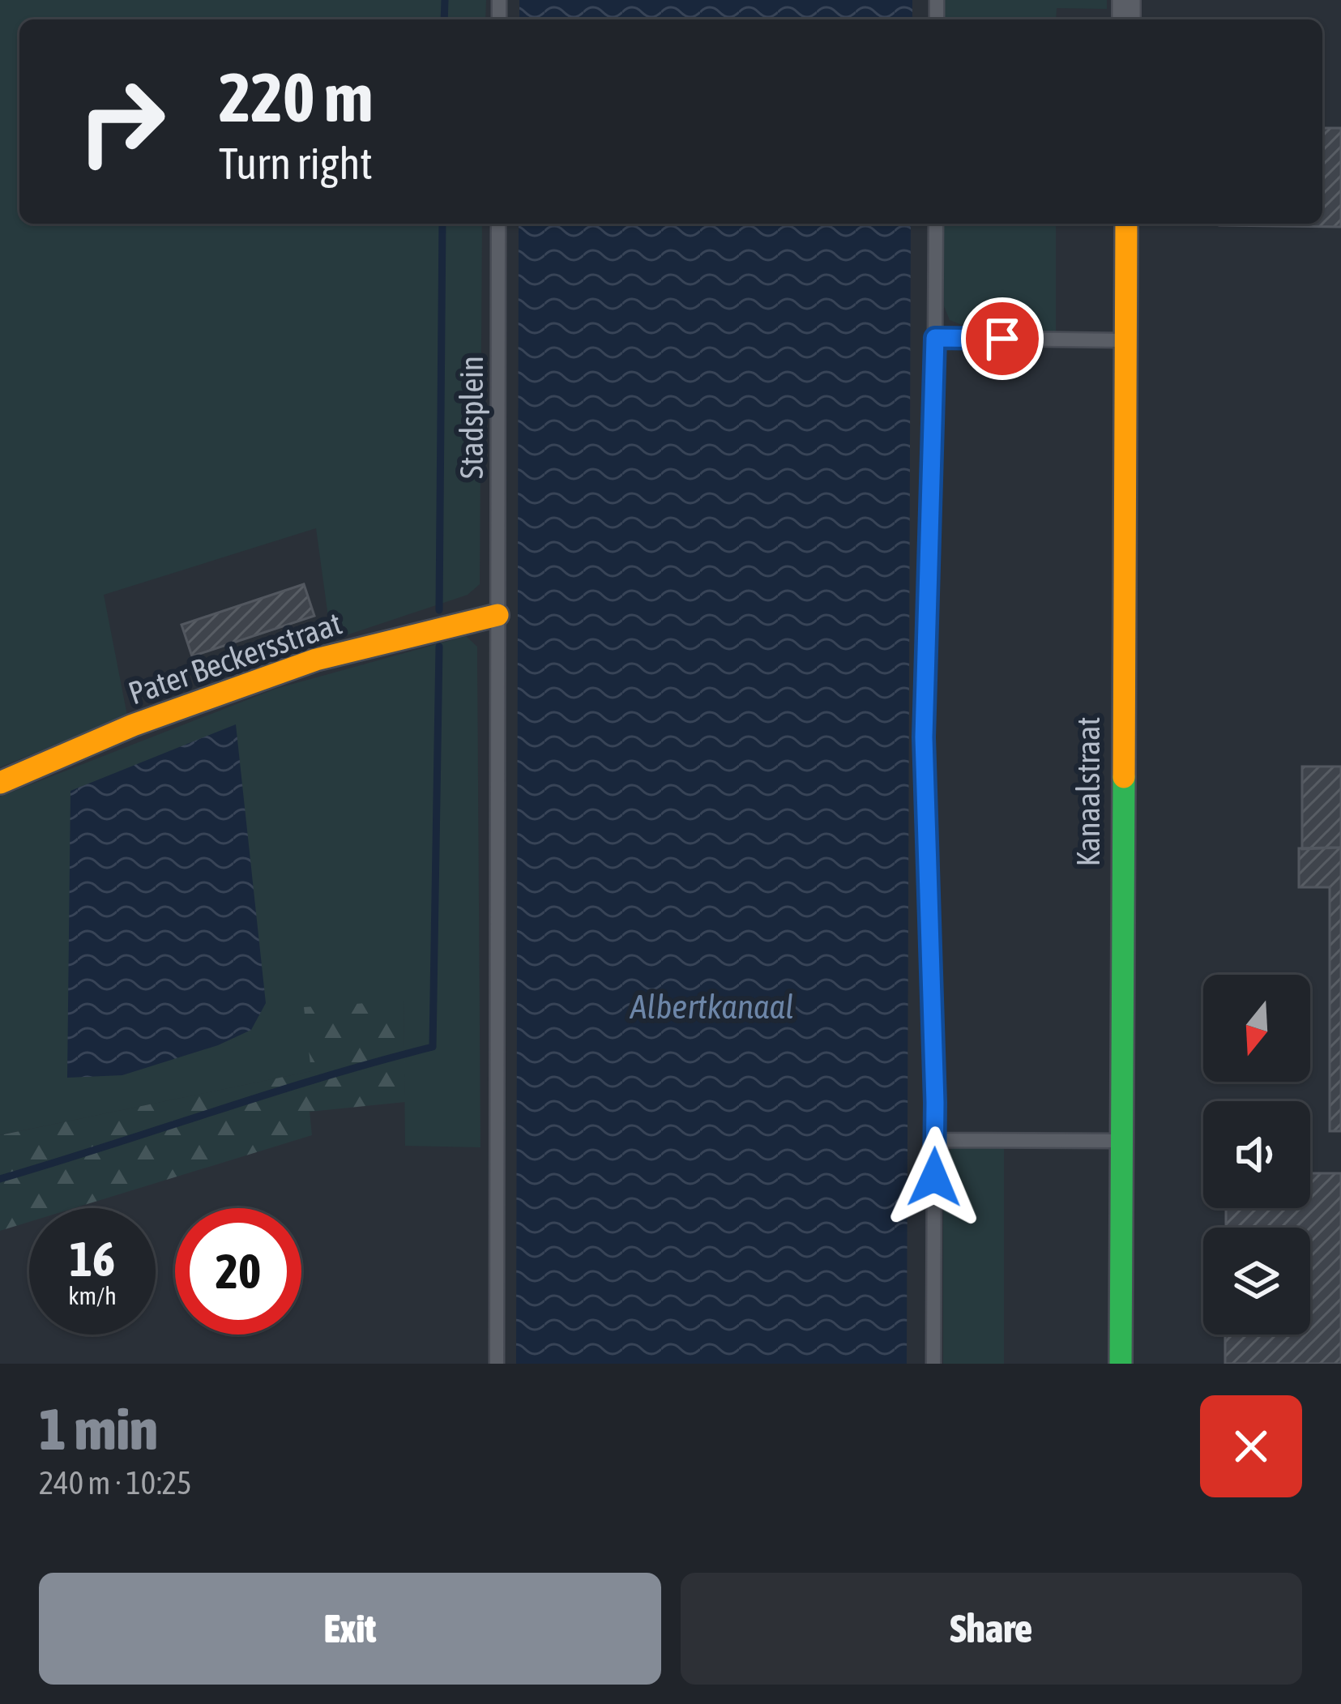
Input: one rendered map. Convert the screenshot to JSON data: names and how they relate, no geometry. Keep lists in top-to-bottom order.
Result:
{
  "streets": {
    "street": ["Pater Beckersstraat", "Kanaalstraat"],
    "lane": ["Stadsplein"]
  },
  "crossings": [
    ["Stadsplein", "Pater Beckersstraat"]
  ],
  "water": ["Albertkanaal"],
  "north": "bottom",
  "page": {
    "turn": ["220 m", "Turn right"],
    "speed": "16 km/h",
    "limit": "20",
    "heading": ["1 min", "240 m · 10:25"],
    "buttons": ["Exit", "Share"]
  }
}
